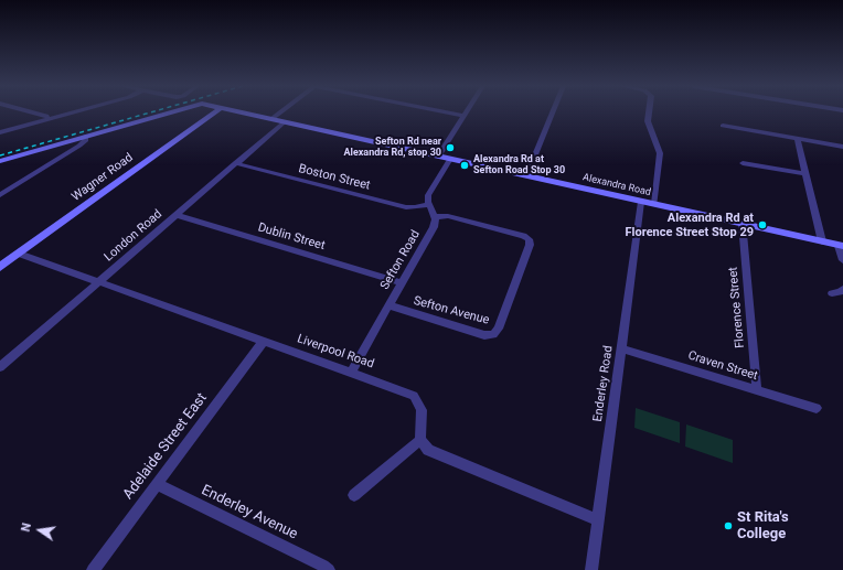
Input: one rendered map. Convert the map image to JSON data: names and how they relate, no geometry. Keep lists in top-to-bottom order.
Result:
{
  "streets": {
    "street": [
      "Wagner Road",
      "Boston Street",
      "Alexandra Road",
      "London Road",
      "Dublin Street",
      "Sefton Road",
      "Florence Street",
      "Sefton Avenue",
      "Liverpool Road",
      "Craven Street",
      "Enderley Road",
      "Adelaide Street East",
      "Enderley Avenue"
    ]
  },
  "crossings": [
    ["Wagner Road", "Liverpool Road"],
    ["Boston Street", "London Road"],
    ["Alexandra Road", "London Road"],
    ["Alexandra Road", "Florence Street"],
    ["Alexandra Road", "Enderley Road"],
    ["London Road", "Dublin Street"],
    ["London Road", "Liverpool Road"],
    ["Dublin Street", "Sefton Road"],
    ["Sefton Road", "Sefton Avenue"],
    ["Sefton Road", "Liverpool Road"],
    ["Florence Street", "Craven Street"],
    ["Liverpool Road", "Adelaide Street East"],
    ["Craven Street", "Enderley Road"],
    ["Adelaide Street East", "Enderley Avenue"]
  ],
  "places": [
    "Sefton Rd near Alexandra Rd, stop 30",
    "Alexandra Rd at Sefton Road Stop 30",
    "Alexandra Rd at Florence Street Stop 29",
    "St Rita's College"
  ],
  "north": "left"
}
